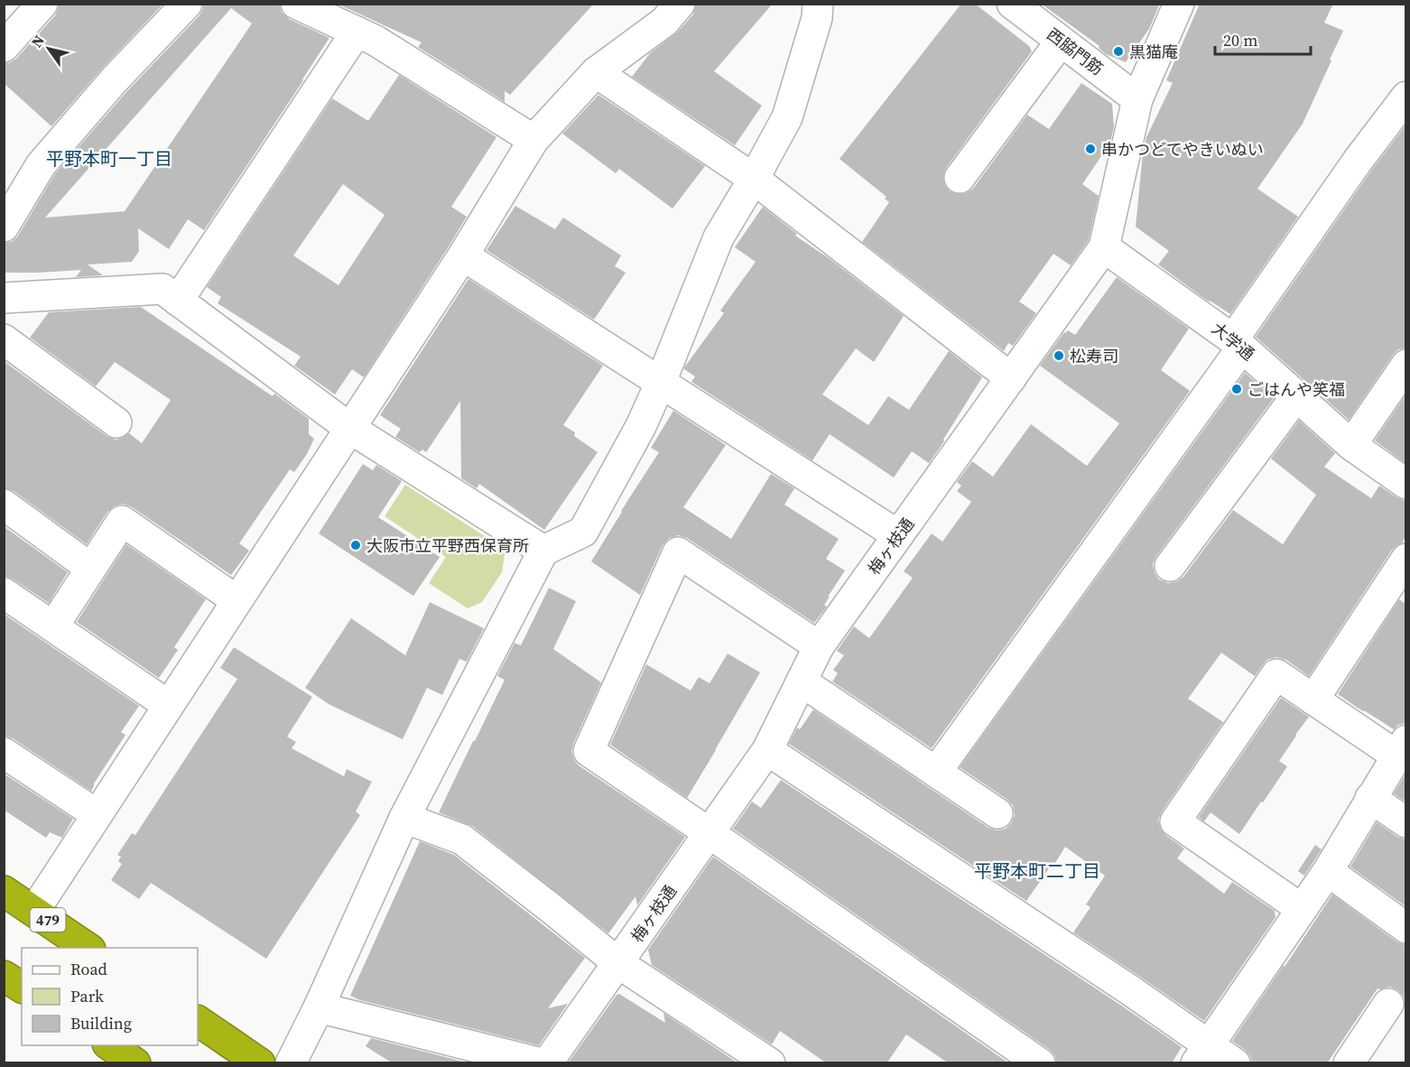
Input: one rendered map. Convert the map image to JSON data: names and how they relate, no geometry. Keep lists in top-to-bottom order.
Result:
{
  "streets": {
    "highway": ["479"],
    "street": ["西脇門筋", "大学通", "梅ヶ枝通"]
  },
  "crossings": [
    ["西脇門筋", "梅ヶ枝通"],
    ["大学通", "梅ヶ枝通"]
  ],
  "districts": ["平野本町一丁目", "平野本町二丁目"],
  "places": [
    "黒猫庵",
    "串かつどてやきいぬい",
    "松寿司",
    "ごはんや笑福",
    "大阪市立平野西保育所"
  ],
  "legend": ["Road", "Park", "Building"],
  "scale_bar": "20 m",
  "north": "top left"
}
